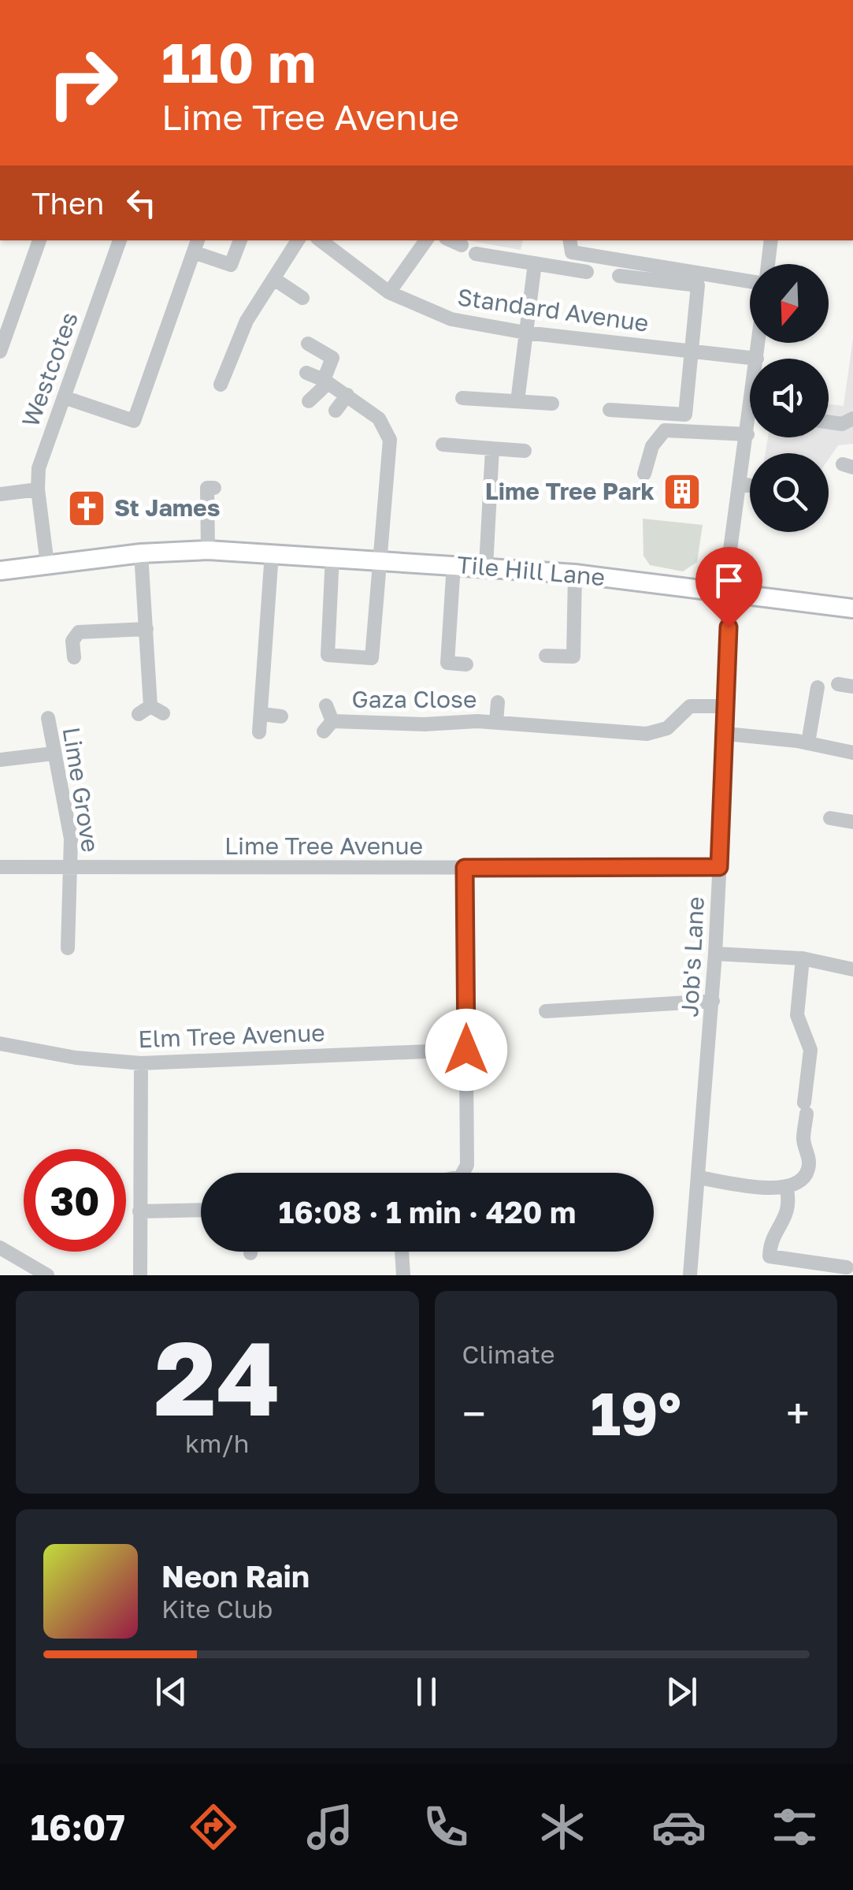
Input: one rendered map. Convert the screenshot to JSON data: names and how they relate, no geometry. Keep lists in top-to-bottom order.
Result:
{
  "streets": {
    "main road": ["Tile Hill Lane"],
    "street": [
      "Standard Avenue",
      "Westcotes",
      "Gaza Close",
      "Lime Grove",
      "Lime Tree Avenue",
      "Job's Lane",
      "Elm Tree Avenue"
    ]
  },
  "crossings": [
    ["Standard Avenue", "Job's Lane"],
    ["Westcotes", "Tile Hill Lane"],
    ["Tile Hill Lane", "Job's Lane"],
    ["Gaza Close", "Job's Lane"],
    ["Lime Grove", "Lime Tree Avenue"],
    ["Lime Tree Avenue", "Job's Lane"]
  ],
  "places": {
    "building": ["Lime Tree Park"],
    "church": ["St James"]
  },
  "north": "bottom",
  "page": {
    "turn": ["110 m", "Lime Tree Avenue"],
    "then": "Then",
    "limit": "30",
    "trip": "16:08 · 1 min · 420 m",
    "tile": [
      ["24", "km/h"],
      "Climate"
    ],
    "heat": ["−", "19°", "+"],
    "song": ["Neon Rain", "Kite Club"],
    "tabs": "16:07"
  }
}
